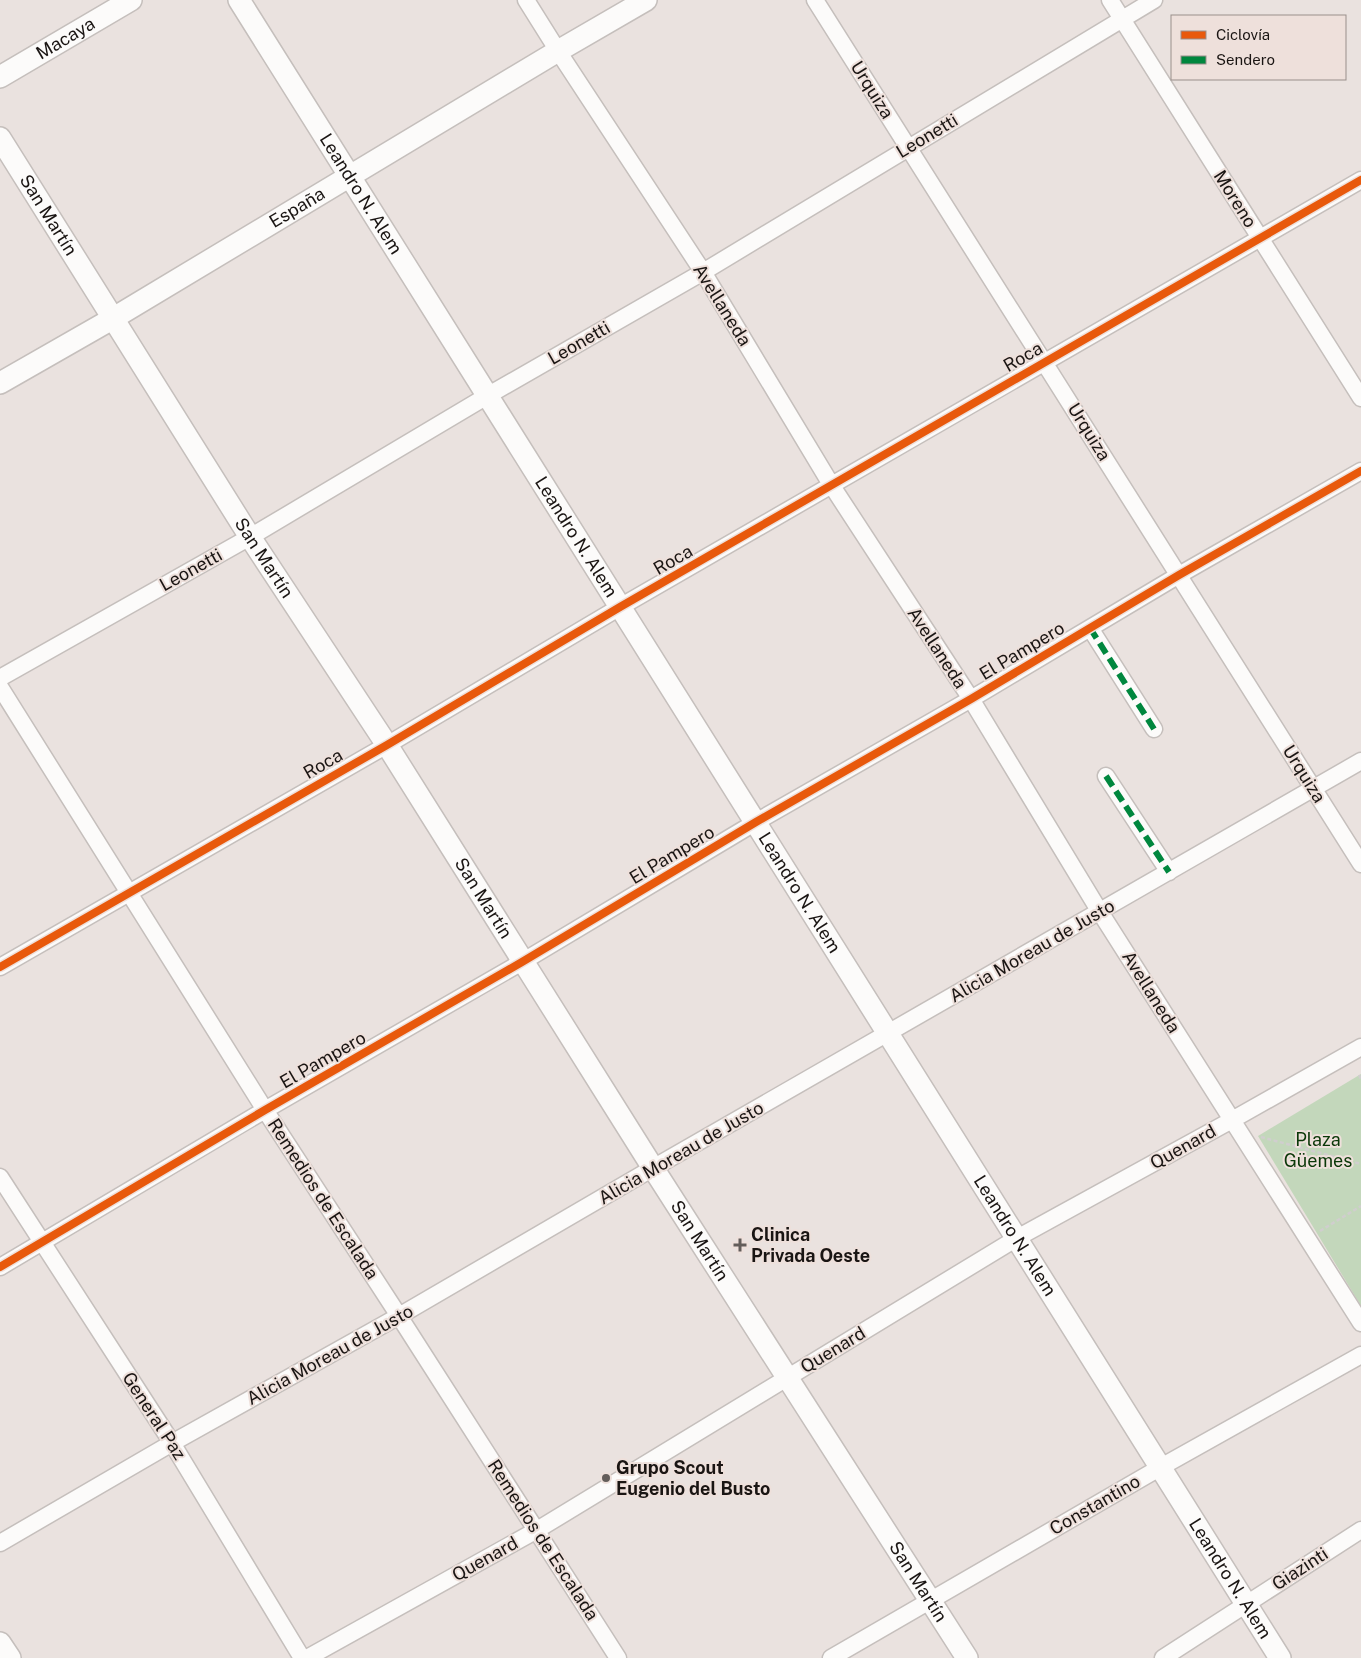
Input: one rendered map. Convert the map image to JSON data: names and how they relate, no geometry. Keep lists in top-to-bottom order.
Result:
{
  "streets": {
    "main road": [
      "Macaya",
      "Leandro N. Alem",
      "España",
      "San Martín"
    ],
    "street": [
      "Urquiza",
      "Leonetti",
      "Moreno",
      "Avellaneda",
      "Roca",
      "El Pampero",
      "Alicia Moreau de Justo",
      "Quenard",
      "Remedios de Escalada",
      "General Paz",
      "Constantino",
      "Giazinti"
    ]
  },
  "crossings": [
    ["Urquiza", "Leonetti"],
    ["Urquiza", "Roca"],
    ["Urquiza", "El Pampero"],
    ["Urquiza", "Alicia Moreau de Justo"],
    ["Leonetti", "Leandro N. Alem"],
    ["Leonetti", "Moreno"],
    ["Leonetti", "San Martín"],
    ["Leonetti", "Avellaneda"],
    ["Leandro N. Alem", "España"],
    ["Leandro N. Alem", "Roca"],
    ["Leandro N. Alem", "El Pampero"],
    ["Leandro N. Alem", "Alicia Moreau de Justo"],
    ["Leandro N. Alem", "Quenard"],
    ["Leandro N. Alem", "Constantino"],
    ["Leandro N. Alem", "Giazinti"],
    ["Moreno", "Roca"],
    ["España", "San Martín"],
    ["España", "Avellaneda"],
    ["San Martín", "Roca"],
    ["San Martín", "El Pampero"],
    ["San Martín", "Alicia Moreau de Justo"],
    ["San Martín", "Quenard"],
    ["San Martín", "Constantino"],
    ["Avellaneda", "Roca"],
    ["Avellaneda", "El Pampero"],
    ["Avellaneda", "Alicia Moreau de Justo"],
    ["Avellaneda", "Quenard"],
    ["Roca", "Remedios de Escalada"],
    ["El Pampero", "Remedios de Escalada"],
    ["El Pampero", "General Paz"],
    ["Alicia Moreau de Justo", "Remedios de Escalada"],
    ["Alicia Moreau de Justo", "General Paz"],
    ["Quenard", "Remedios de Escalada"]
  ],
  "parks": ["Plaza Güemes"],
  "places": {
    "health": ["Clinica Privada Oeste"],
    "other": ["Grupo Scout Eugenio del Busto"]
  },
  "legend": ["Ciclovía", "Sendero"]
}
